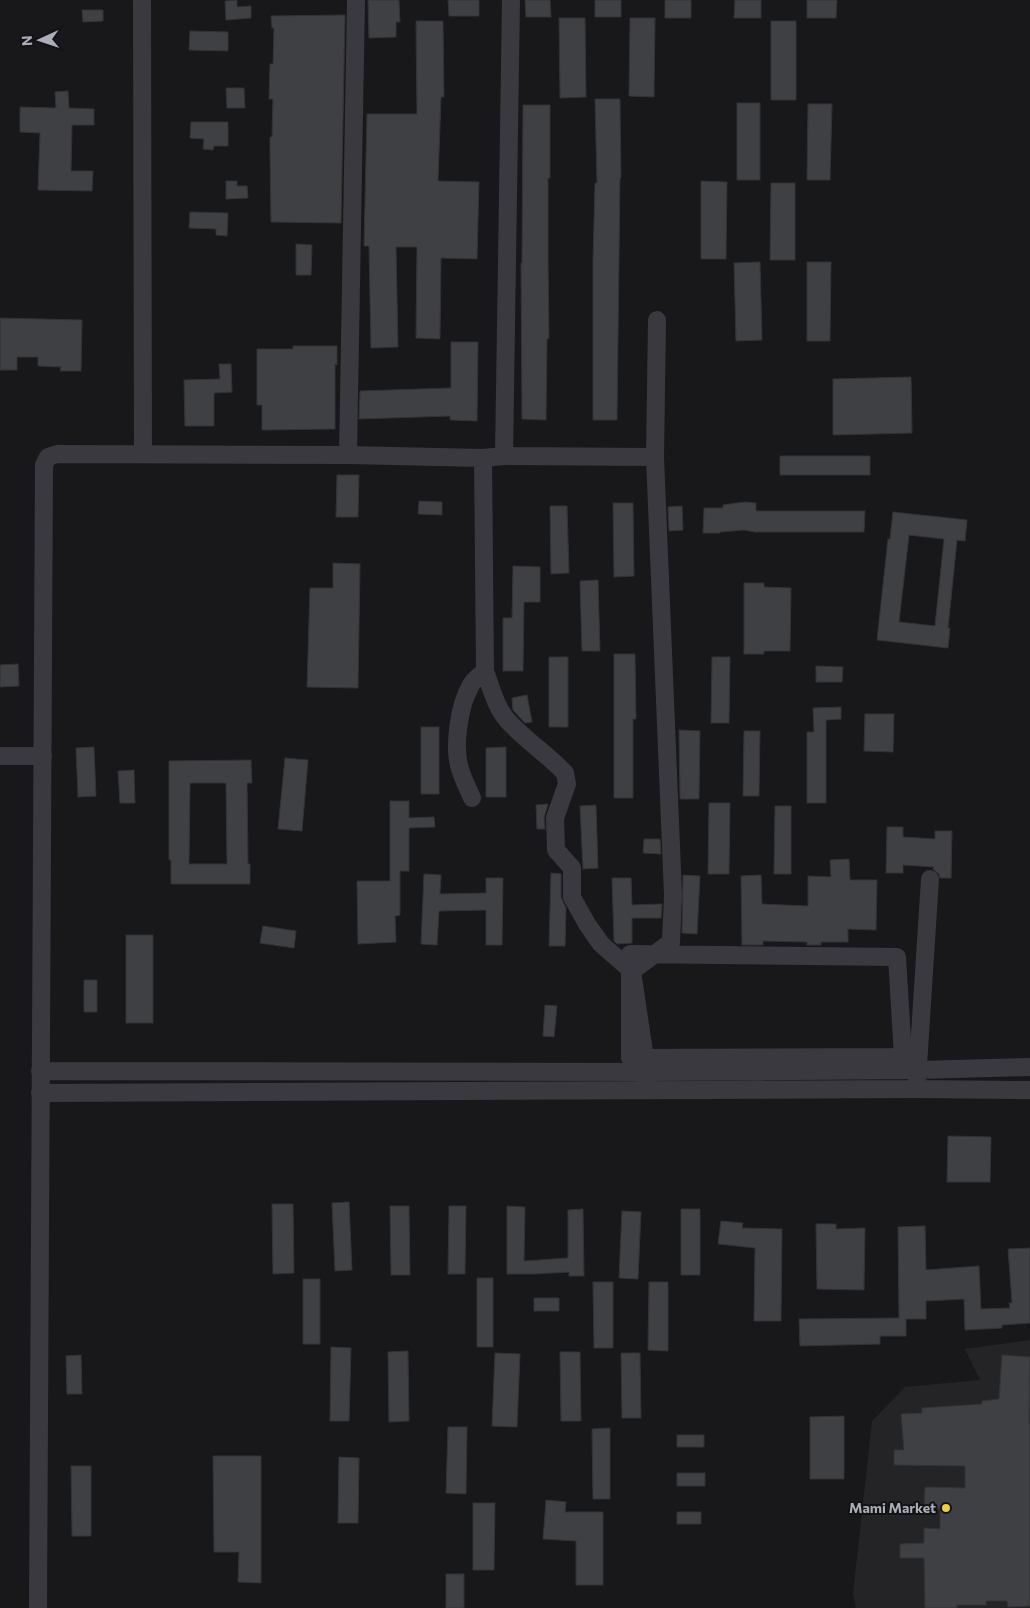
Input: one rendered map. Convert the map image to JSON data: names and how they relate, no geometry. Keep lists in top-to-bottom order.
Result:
{
  "places": ["Mami Market"],
  "north": "left"
}
